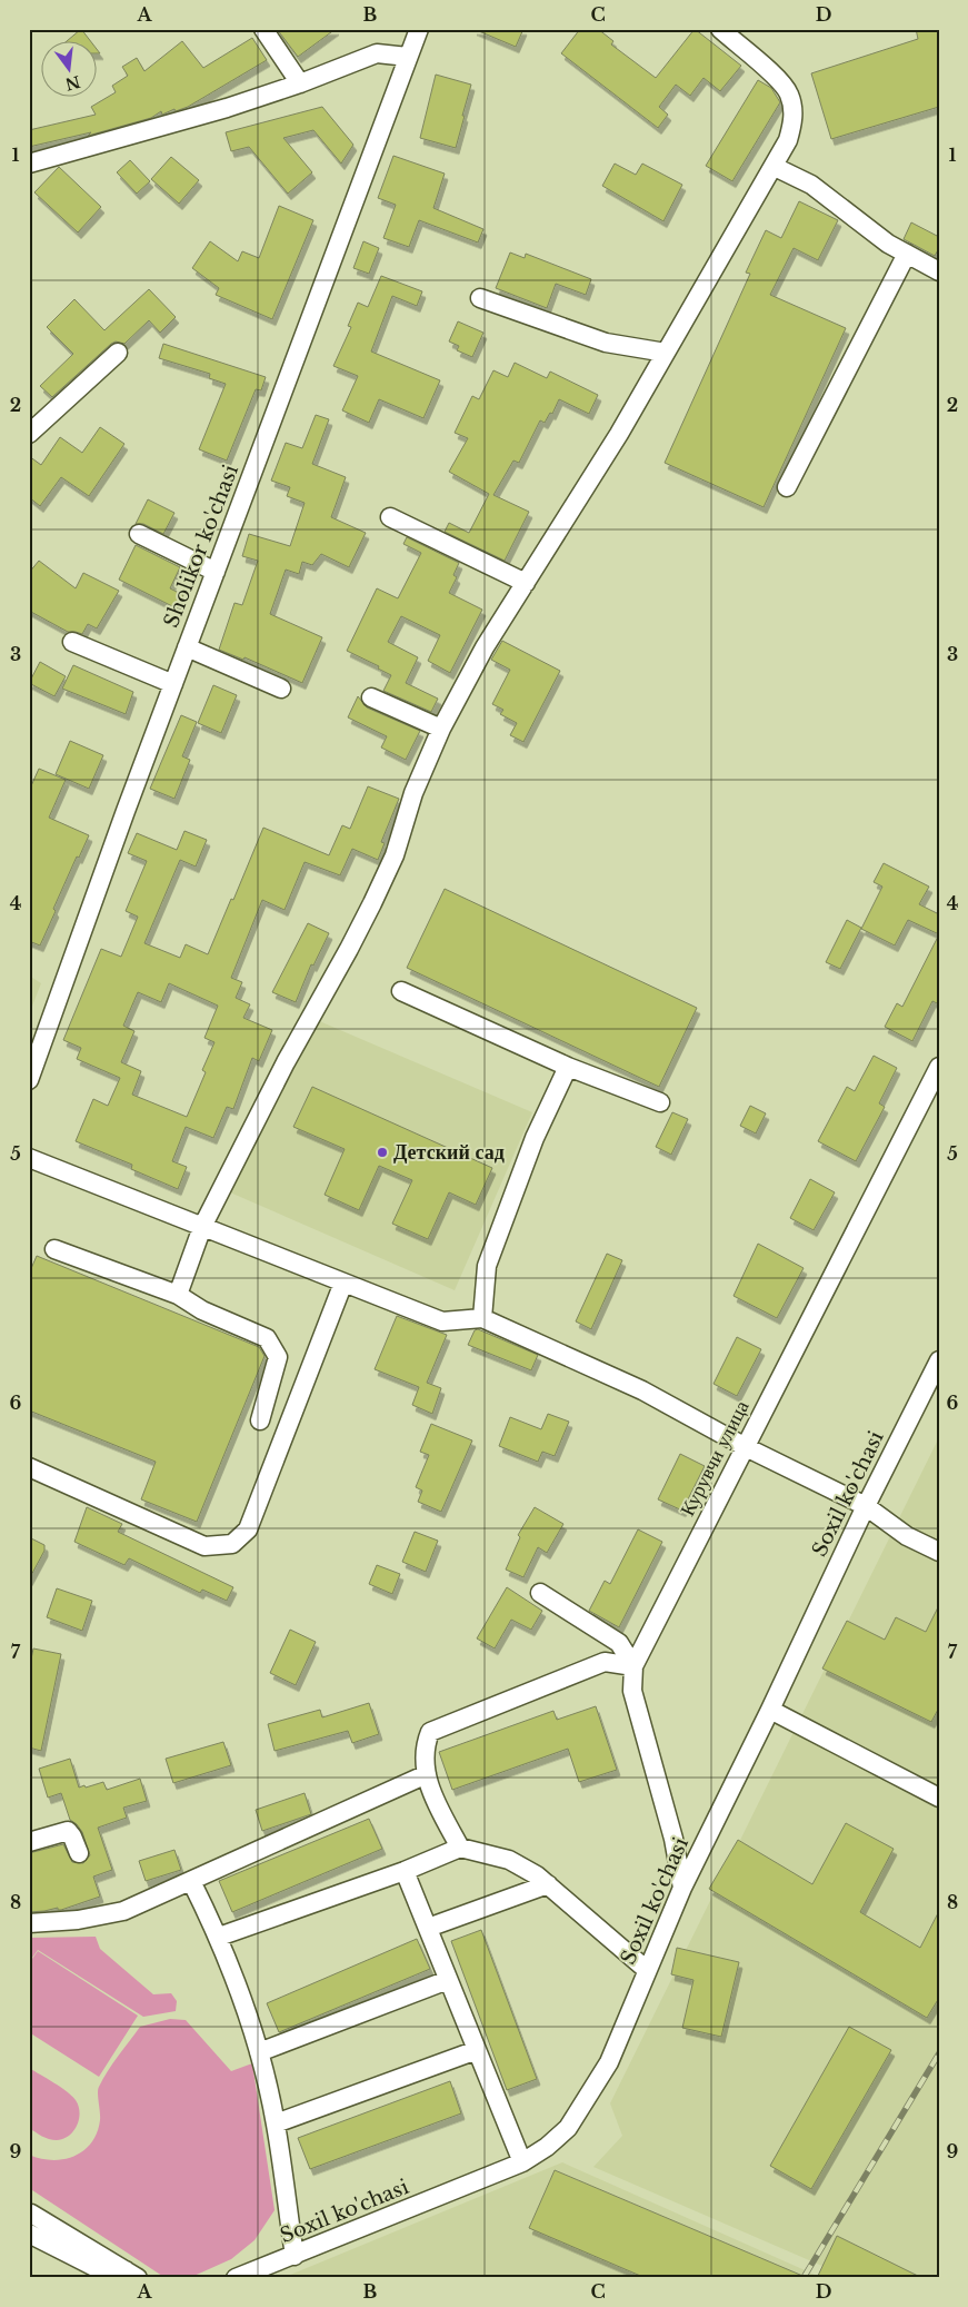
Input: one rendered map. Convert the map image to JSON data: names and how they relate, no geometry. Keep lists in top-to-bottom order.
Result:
{
  "streets": {
    "street": ["Sholikor ko'chasi", "Курувчи улица", "Soxil ko'chasi"]
  },
  "crossings": [
    ["Курувчи улица", "Soxil ko'chasi"]
  ],
  "places": ["Детский сад"],
  "north": "bottom",
  "grid": {
    "columns": [
      "A",
      "B",
      "C",
      "D"
    ],
    "rows": [
      "1",
      "2",
      "3",
      "4",
      "5",
      "6",
      "7",
      "8",
      "9"
    ]
  }
}
